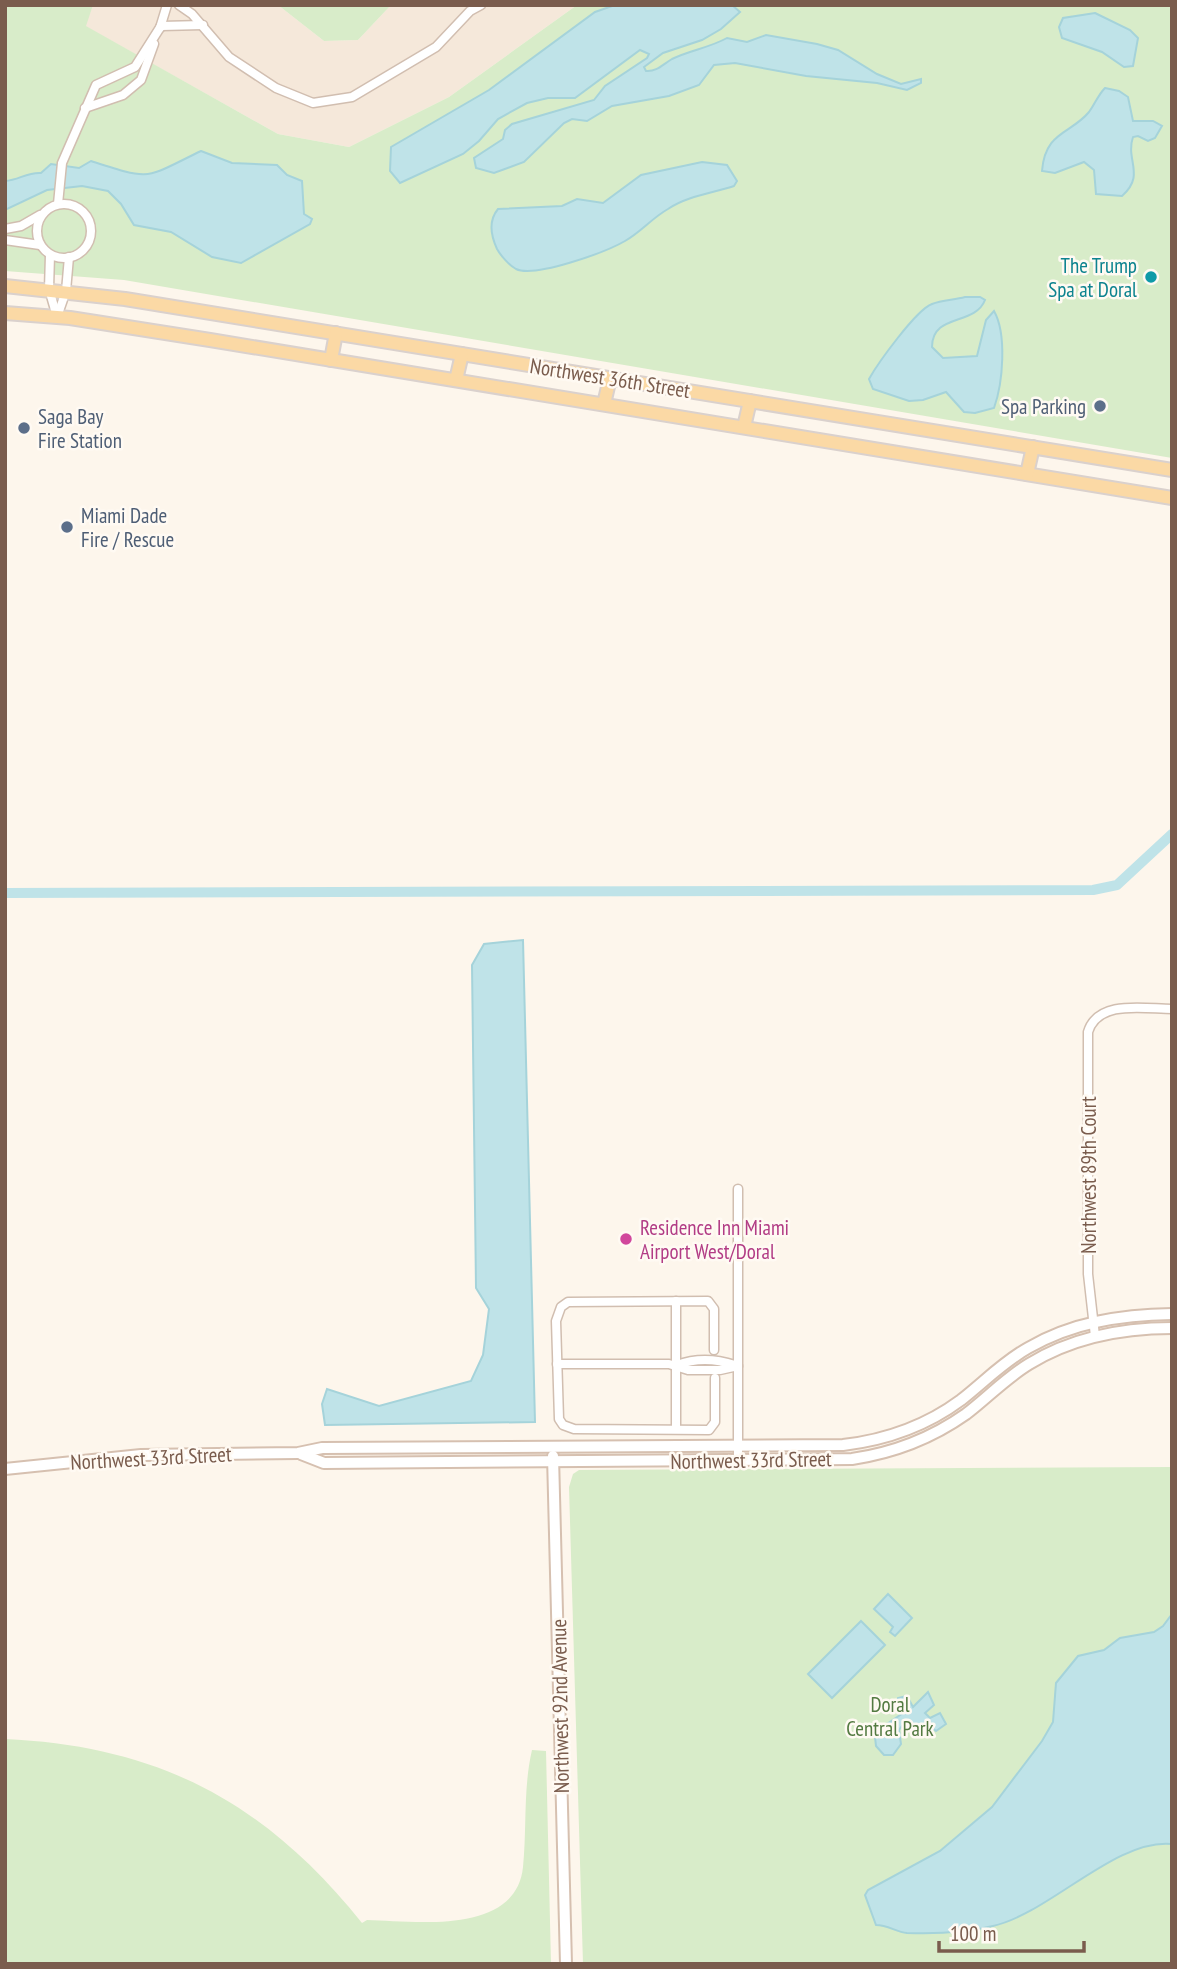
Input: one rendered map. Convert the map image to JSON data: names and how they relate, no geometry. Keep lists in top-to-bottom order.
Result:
{
  "streets": {
    "main road": ["Northwest 36th Street"],
    "street": ["Northwest 89th Court", "Northwest 33rd Street", "Northwest 92nd Avenue"]
  },
  "crossings": [
    ["Northwest 89th Court", "Northwest 33rd Street"],
    ["Northwest 33rd Street", "Northwest 92nd Avenue"]
  ],
  "parks": ["Doral Central Park"],
  "places": [
    "The Trump Spa at Doral",
    "Spa Parking",
    "Saga Bay Fire Station",
    "Miami Dade Fire / Rescue",
    "Residence Inn Miami Airport West/Doral"
  ],
  "scale_bar": "100 m"
}
